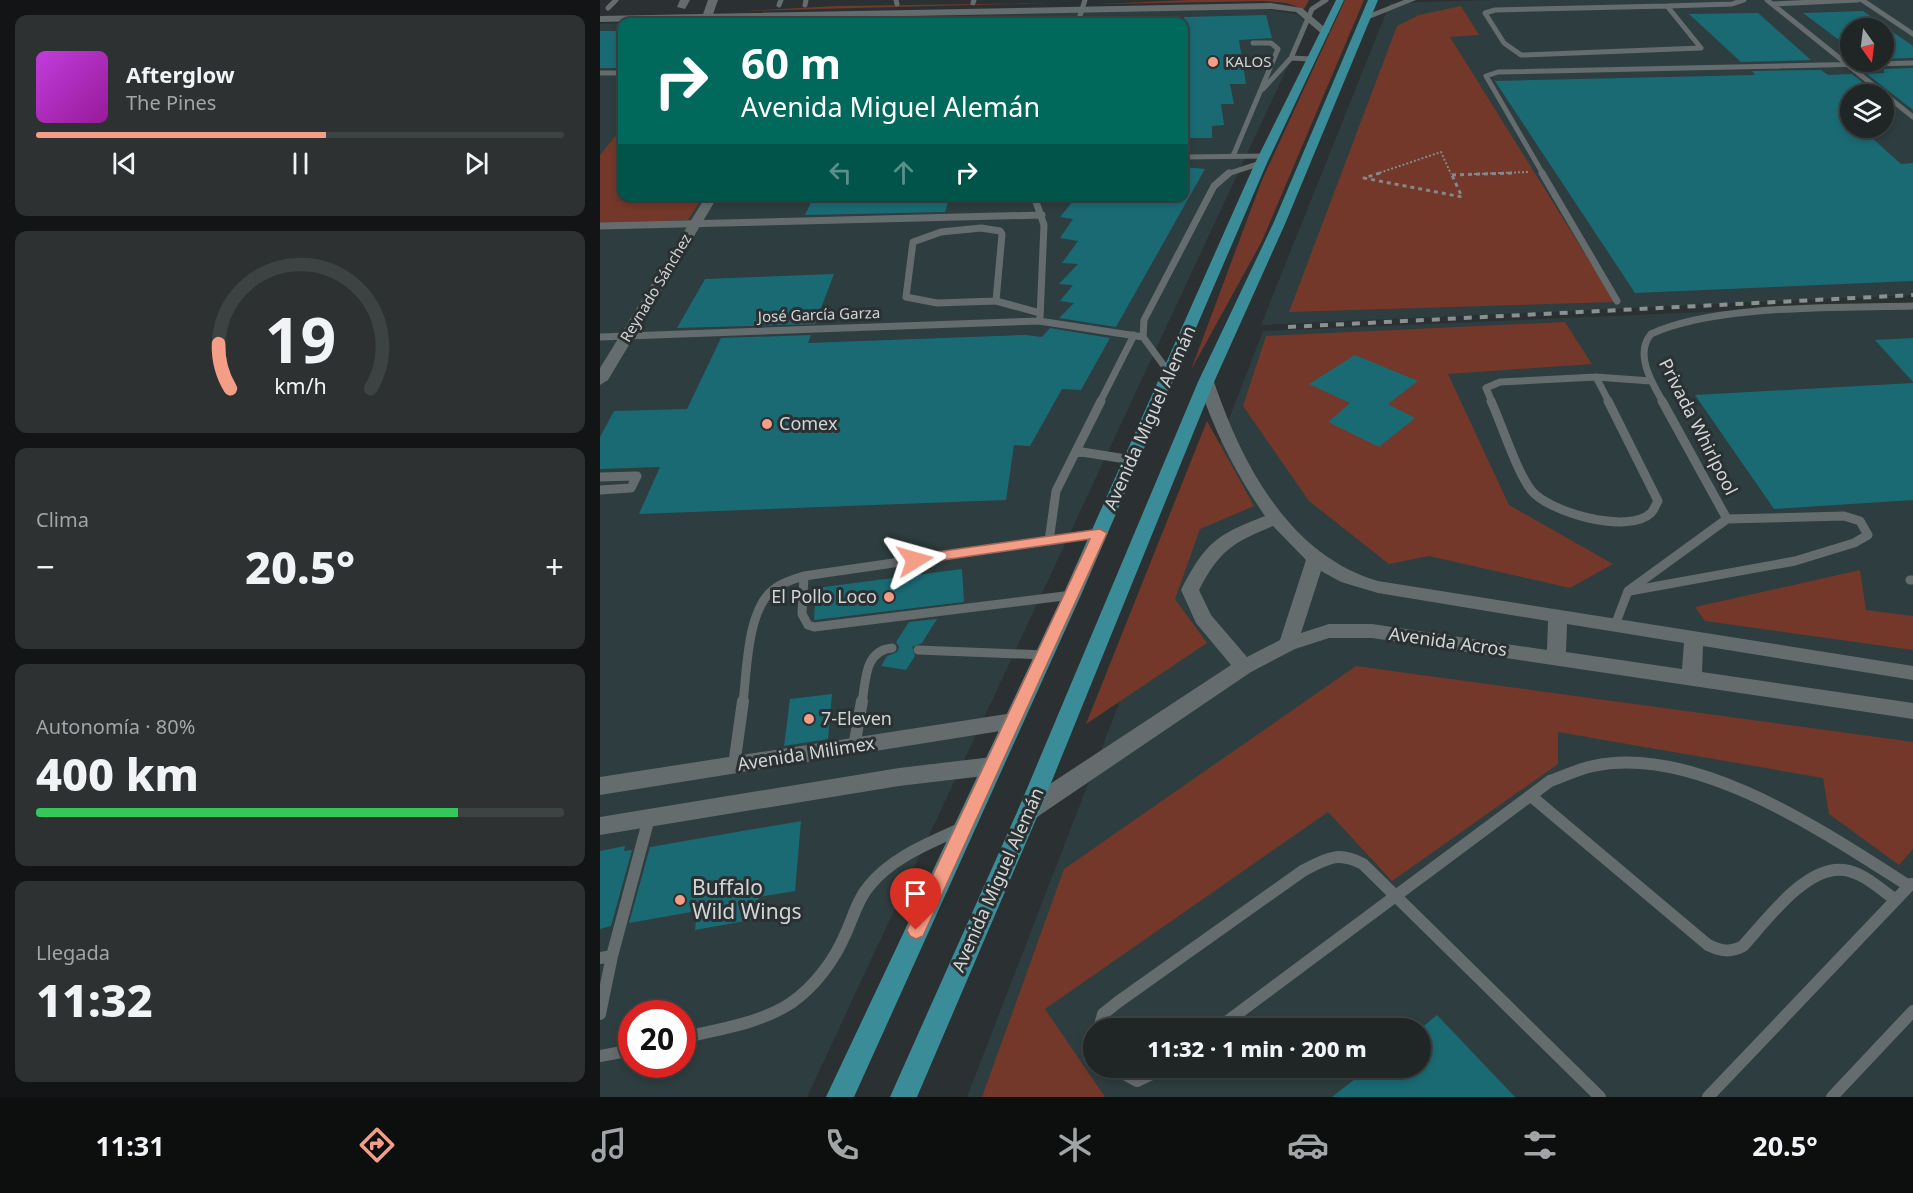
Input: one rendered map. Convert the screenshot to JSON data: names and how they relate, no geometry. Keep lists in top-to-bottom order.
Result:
{
  "streets": {
    "highway": ["Avenida Miguel Alemán"],
    "street": ["Reynado Sánchez", "Avenida Acros", "Avenida Milimex"],
    "lane": ["José García Garza", "Privada Whirlpool"]
  },
  "crossings": [
    ["Reynado Sánchez", "José García Garza"],
    ["Avenida Miguel Alemán", "Avenida Acros"],
    ["Avenida Miguel Alemán", "Avenida Milimex"]
  ],
  "places": [
    "KALOS",
    "Comex",
    "El Pollo Loco",
    "7-Eleven",
    "Buffalo Wild Wings"
  ],
  "north": "bottom",
  "page": {
    "turn": ["60 m", "Avenida Miguel Alemán"],
    "song": ["Afterglow", "The Pines"],
    "tile": [
      "Clima",
      ["Autonomía · 80%", "400 km"],
      ["Llegada", "11:32"]
    ],
    "heat": ["−", "20.5°", "+"],
    "limit": "20",
    "trip": "11:32 · 1 min · 200 m",
    "tabs": ["11:31", "20.5°"],
    "gauge": ["19", "km/h"]
  }
}
